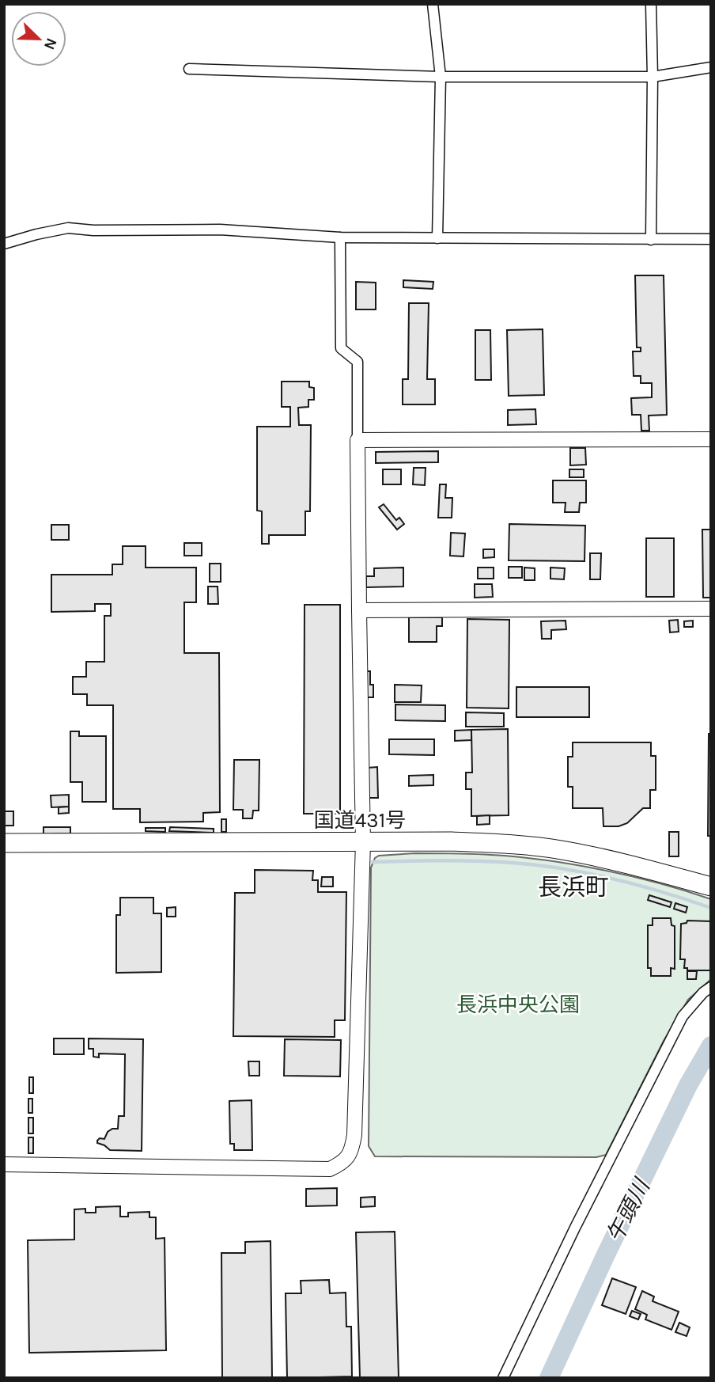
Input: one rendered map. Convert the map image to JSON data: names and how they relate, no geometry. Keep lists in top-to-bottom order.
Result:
{
  "streets": {
    "highway": ["国道431号"]
  },
  "districts": ["長浜町"],
  "water": ["午頭川"],
  "parks": ["長浜中央公園"],
  "north": "bottom right"
}
